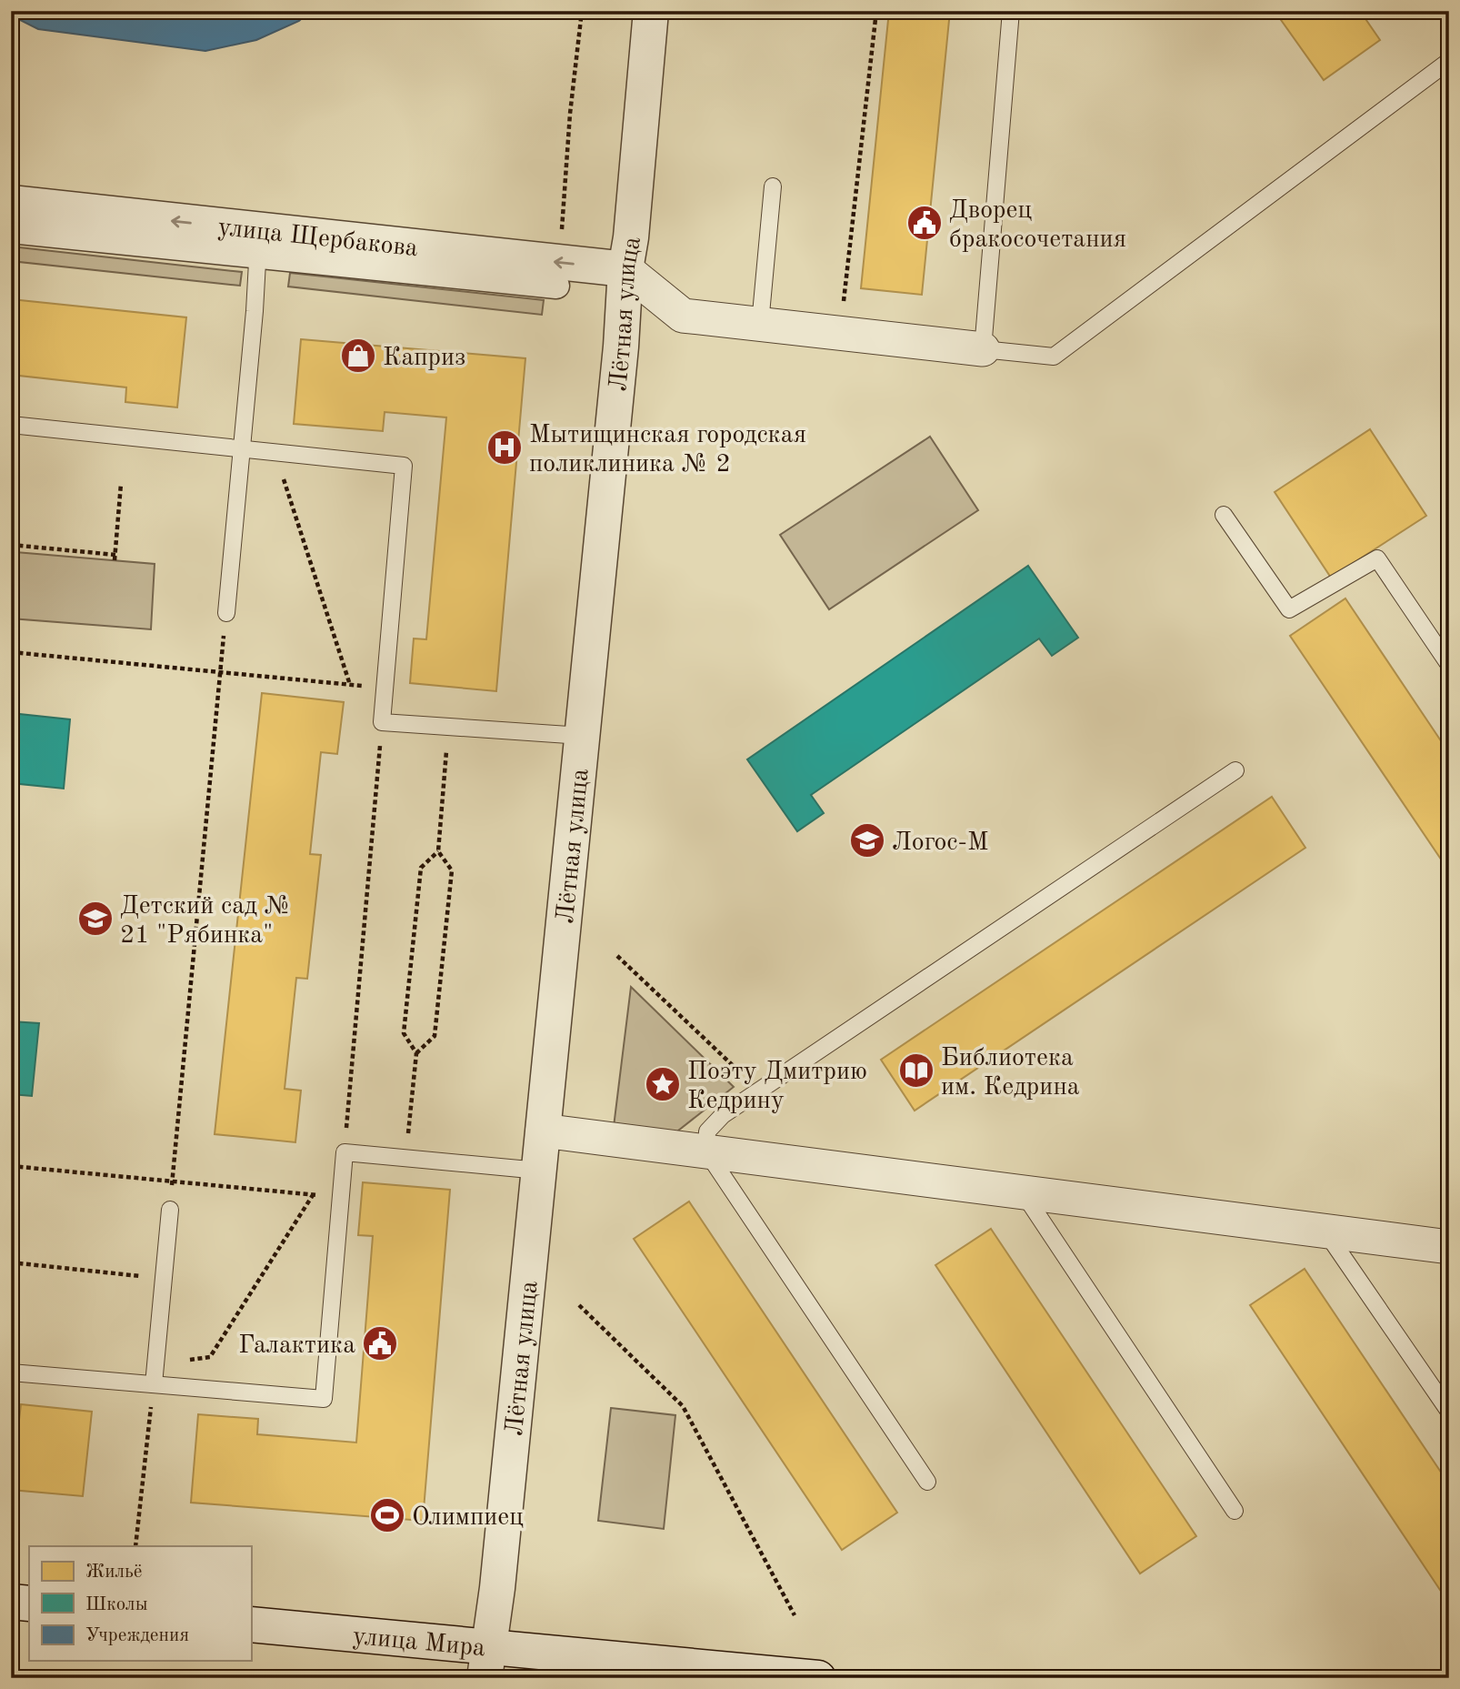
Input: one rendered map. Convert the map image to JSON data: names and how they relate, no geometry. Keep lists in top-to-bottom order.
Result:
{
  "streets": {
    "street": ["улица Щербакова", "Лётная улица", "улица Мира"]
  },
  "crossings": [
    ["улица Щербакова", "Лётная улица"],
    ["Лётная улица", "улица Мира"]
  ],
  "places": {
    "public building": ["Дворец бракосочетания", "Галактика"],
    "shop": ["Каприз"],
    "hospital": ["Мытищинская городская поликлиника № 2"],
    "school or university": ["Логос-М", "Детский сад № 21 \"Рябинка\""],
    "library": ["Библиотека им. Кедрина"],
    "place": ["Поэту Дмитрию Кедрину"],
    "sports": ["Олимпиец"]
  },
  "legend": ["Жильё", "Школы", "Учреждения"]
}
